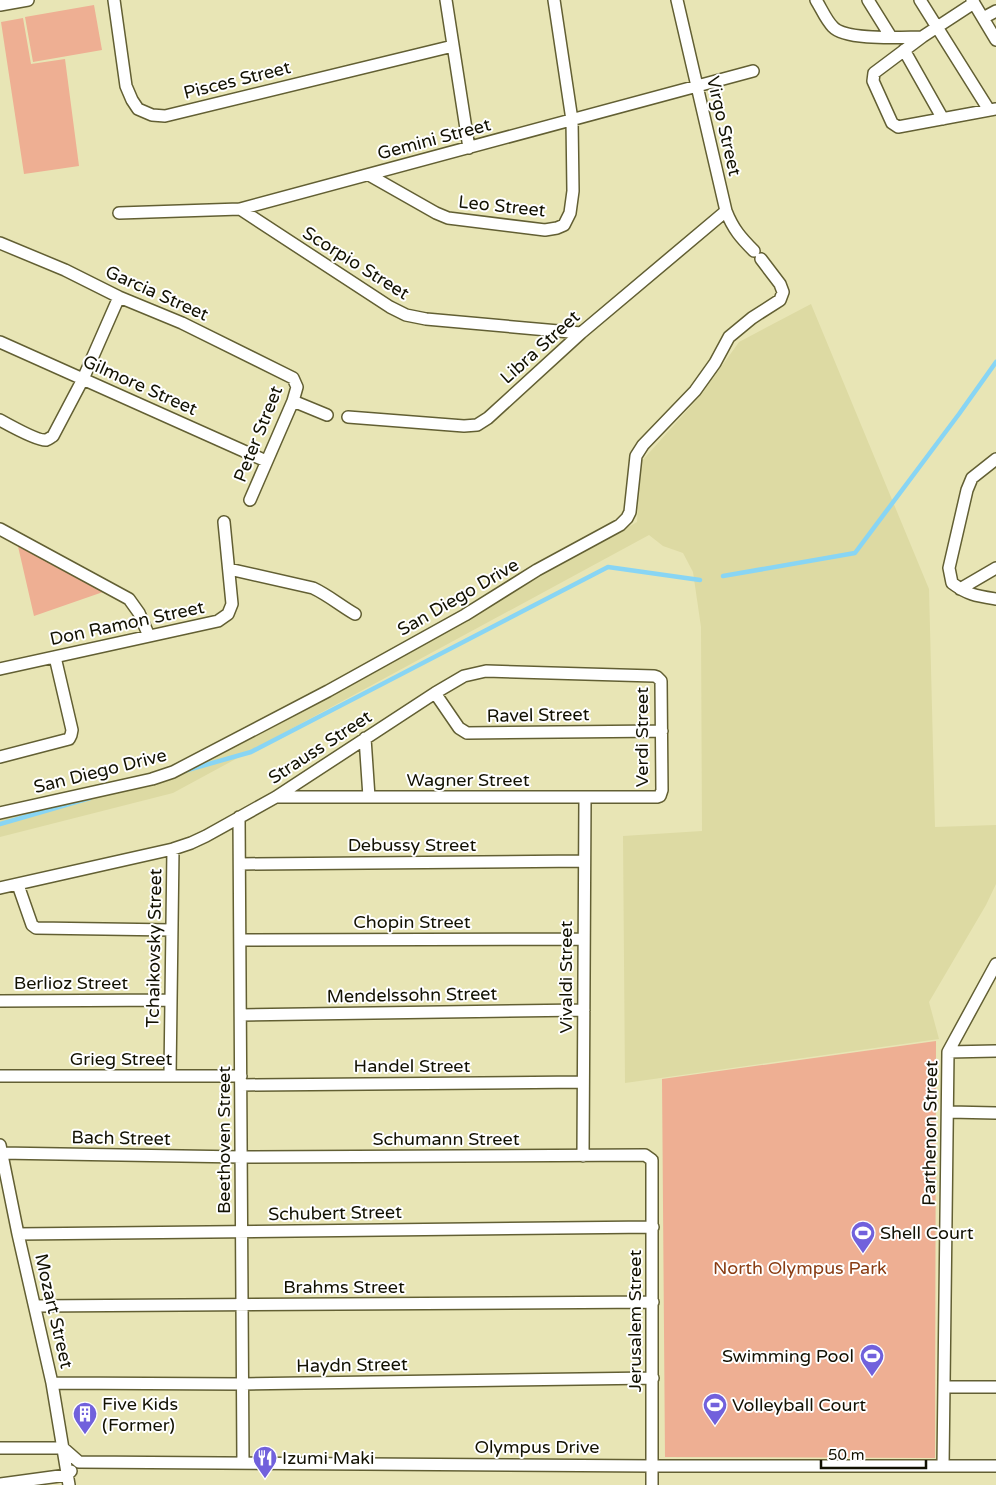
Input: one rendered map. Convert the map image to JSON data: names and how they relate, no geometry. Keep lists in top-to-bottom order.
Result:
{
  "streets": {
    "street": [
      "Pisces Street",
      "Virgo Street",
      "Gemini Street",
      "Leo Street",
      "Scorpio Street",
      "Garcia Street",
      "Libra Street",
      "Gilmore Street",
      "Peter Street",
      "San Diego Drive",
      "Don Ramon Street",
      "Ravel Street",
      "Verdi Street",
      "Strauss Street",
      "Wagner Street",
      "Debussy Street",
      "Chopin Street",
      "Tchaikovsky Street",
      "Vivaldi Street",
      "Berlioz Street",
      "Mendelssohn Street",
      "Grieg Street",
      "Handel Street",
      "Parthenon Street",
      "Bach Street",
      "Schumann Street",
      "Beethoven Street",
      "Schubert Street",
      "Brahms Street",
      "Mozart Street",
      "Jerusalem Street",
      "Haydn Street",
      "Olympus Drive"
    ]
  },
  "crossings": [
    ["Virgo Street", "Gemini Street"],
    ["Virgo Street", "Libra Street"],
    ["Virgo Street", "San Diego Drive"],
    ["Gemini Street", "Leo Street"],
    ["Gemini Street", "Scorpio Street"],
    ["Scorpio Street", "Libra Street"],
    ["Garcia Street", "Peter Street"],
    ["Gilmore Street", "Peter Street"],
    ["Ravel Street", "Verdi Street"],
    ["Ravel Street", "Strauss Street"],
    ["Verdi Street", "Strauss Street"],
    ["Verdi Street", "Wagner Street"],
    ["Strauss Street", "Wagner Street"],
    ["Strauss Street", "Tchaikovsky Street"],
    ["Strauss Street", "Beethoven Street"],
    ["Wagner Street", "Vivaldi Street"],
    ["Debussy Street", "Vivaldi Street"],
    ["Debussy Street", "Beethoven Street"],
    ["Chopin Street", "Vivaldi Street"],
    ["Chopin Street", "Beethoven Street"],
    ["Tchaikovsky Street", "Berlioz Street"],
    ["Tchaikovsky Street", "Grieg Street"],
    ["Vivaldi Street", "Mendelssohn Street"],
    ["Vivaldi Street", "Handel Street"],
    ["Vivaldi Street", "Schumann Street"],
    ["Mendelssohn Street", "Beethoven Street"],
    ["Grieg Street", "Handel Street"],
    ["Grieg Street", "Beethoven Street"],
    ["Handel Street", "Beethoven Street"],
    ["Parthenon Street", "Olympus Drive"],
    ["Bach Street", "Schumann Street"],
    ["Bach Street", "Beethoven Street"],
    ["Bach Street", "Mozart Street"],
    ["Schumann Street", "Beethoven Street"],
    ["Schumann Street", "Jerusalem Street"],
    ["Beethoven Street", "Schubert Street"],
    ["Beethoven Street", "Brahms Street"],
    ["Beethoven Street", "Haydn Street"],
    ["Beethoven Street", "Olympus Drive"],
    ["Schubert Street", "Mozart Street"],
    ["Schubert Street", "Jerusalem Street"],
    ["Brahms Street", "Mozart Street"],
    ["Brahms Street", "Jerusalem Street"],
    ["Mozart Street", "Haydn Street"],
    ["Jerusalem Street", "Haydn Street"],
    ["Jerusalem Street", "Olympus Drive"]
  ],
  "parks": ["North Olympus Park"],
  "places": {
    "sports": ["Shell Court", "Swimming Pool", "Volleyball Court"],
    "building": ["Five Kids (Former)"],
    "restaurant": ["Izumi Maki"]
  },
  "scale_bar": "50 m"
}
